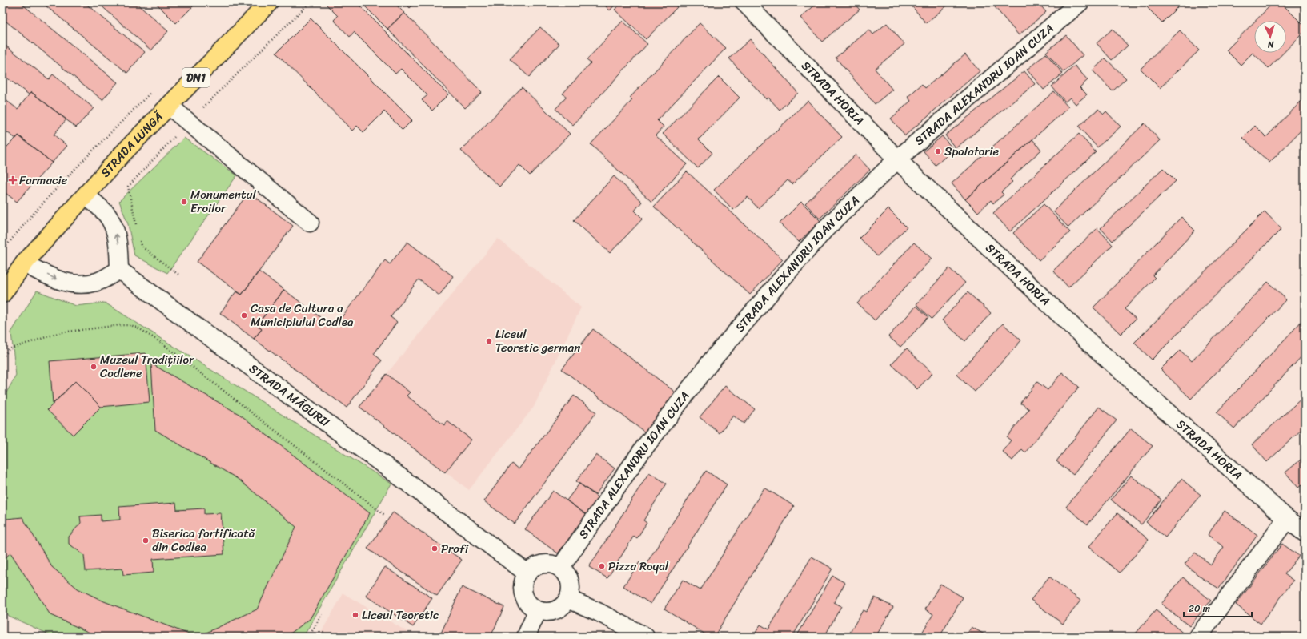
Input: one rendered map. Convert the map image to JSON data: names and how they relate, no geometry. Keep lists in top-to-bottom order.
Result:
{
  "streets": {
    "highway": ["DN1", "STRADA LUNGĂ"],
    "street": ["STRADA ALEXANDRU IOAN CUZA", "STRADA HORIA", "STRADA MĂGURII"]
  },
  "crossings": [
    ["STRADA ALEXANDRU IOAN CUZA", "STRADA HORIA"],
    ["STRADA ALEXANDRU IOAN CUZA", "STRADA MĂGURII"]
  ],
  "places": {
    "other": [
      "Spalatorie",
      "Monumentul Eroilor",
      "Casa de Cultura a Municipiului Codlea",
      "Liceul Teoretic german",
      "Muzeul Tradițiilor Codlene",
      "Biserica fortificată din Codlea",
      "Profi",
      "Pizza Royal",
      "Liceul Teoretic"
    ],
    "health": ["Farmacie"]
  },
  "scale_bar": "20 m",
  "north": "bottom"
}
